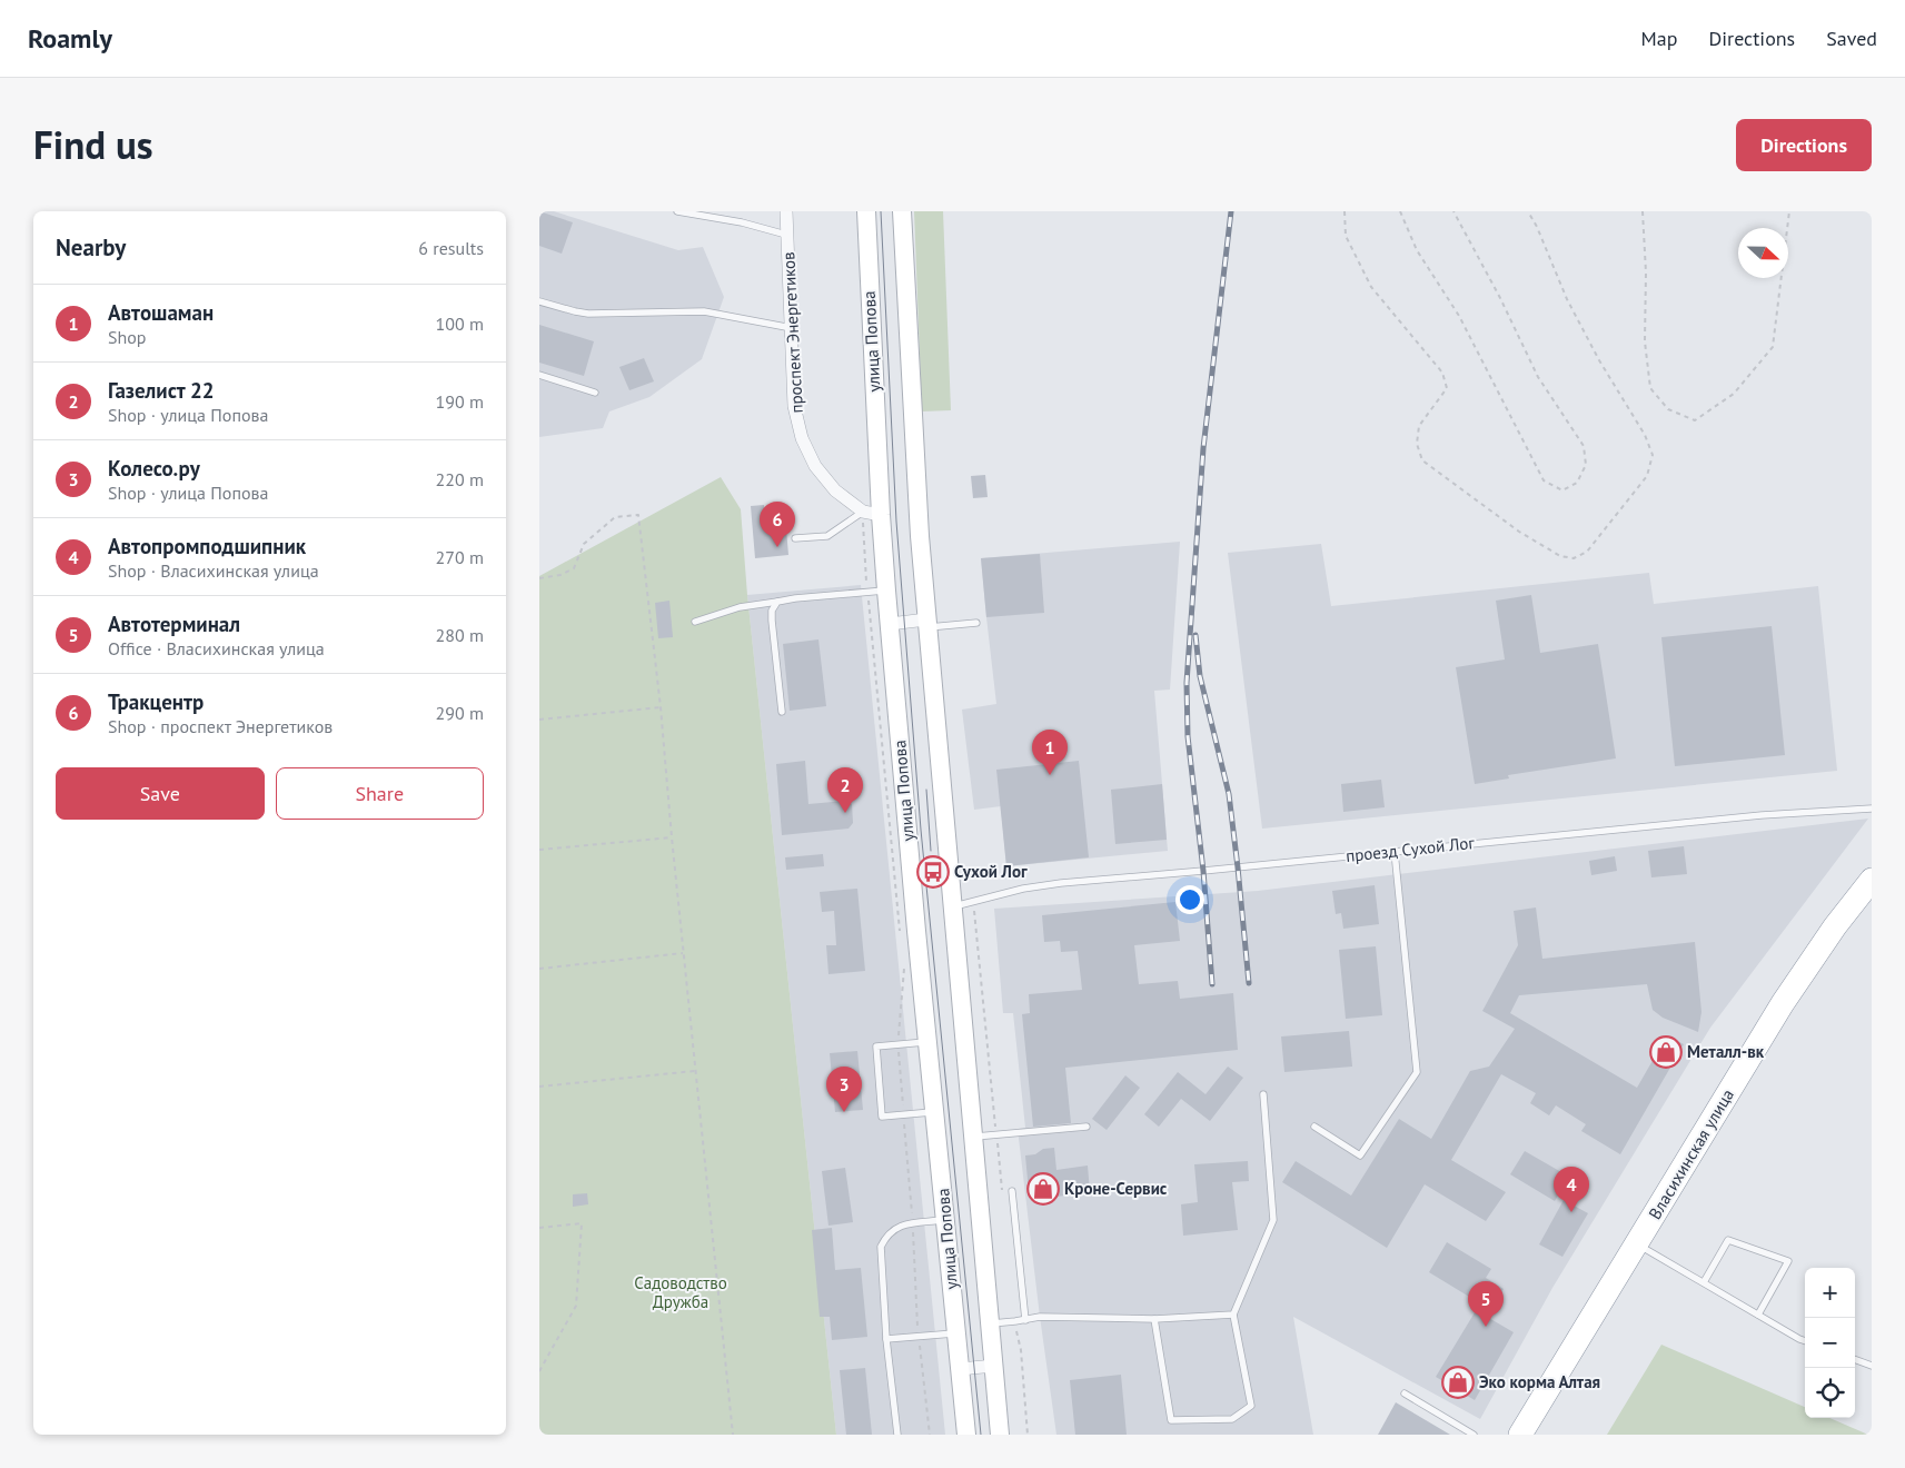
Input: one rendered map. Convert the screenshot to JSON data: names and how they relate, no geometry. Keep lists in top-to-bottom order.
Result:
{
  "streets": {
    "highway": ["Власихинская улица"],
    "main road": ["улица Попова"],
    "street": ["проспект Энергетиков"],
    "lane": ["проезд Сухой Лог"]
  },
  "crossings": [
    ["проспект Энергетиков", "улица Попова"],
    ["улица Попова", "проезд Сухой Лог"]
  ],
  "parks": ["Садоводство Дружба"],
  "places": {
    "bus stop": ["Сухой Лог"],
    "shop": ["Металл-вк", "Кроне-Сервис", "Эко корма Алтая"]
  },
  "north": "right",
  "page": {
    "header": "Roamly",
    "nav": ["Map", "Directions", "Saved"],
    "title": "Find us",
    "buttons": [
      "Directions",
      ["Save", "Share"]
    ],
    "heading": ["Nearby", "6 results"],
    "list": [
      {
        "mark": "1",
        "name": "Автошаман",
        "note": "Shop",
        "value": "100 m"
      },
      {
        "mark": "2",
        "name": "Газелист 22",
        "note": "Shop · улица Попова",
        "value": "190 m"
      },
      {
        "mark": "3",
        "name": "Колесо.ру",
        "note": "Shop · улица Попова",
        "value": "220 m"
      },
      {
        "mark": "4",
        "name": "Автопромподшипник",
        "note": "Shop · Власихинская улица",
        "value": "270 m"
      },
      {
        "mark": "5",
        "name": "Автотерминал",
        "note": "Office · Власихинская улица",
        "value": "280 m"
      },
      {
        "mark": "6",
        "name": "Тракцентр",
        "note": "Shop · проспект Энергетиков",
        "value": "290 m"
      }
    ],
    "pins": [
      "6",
      "1",
      "2",
      "3",
      "4",
      "5"
    ],
    "map_buttons": ["+", "−"]
  }
}
